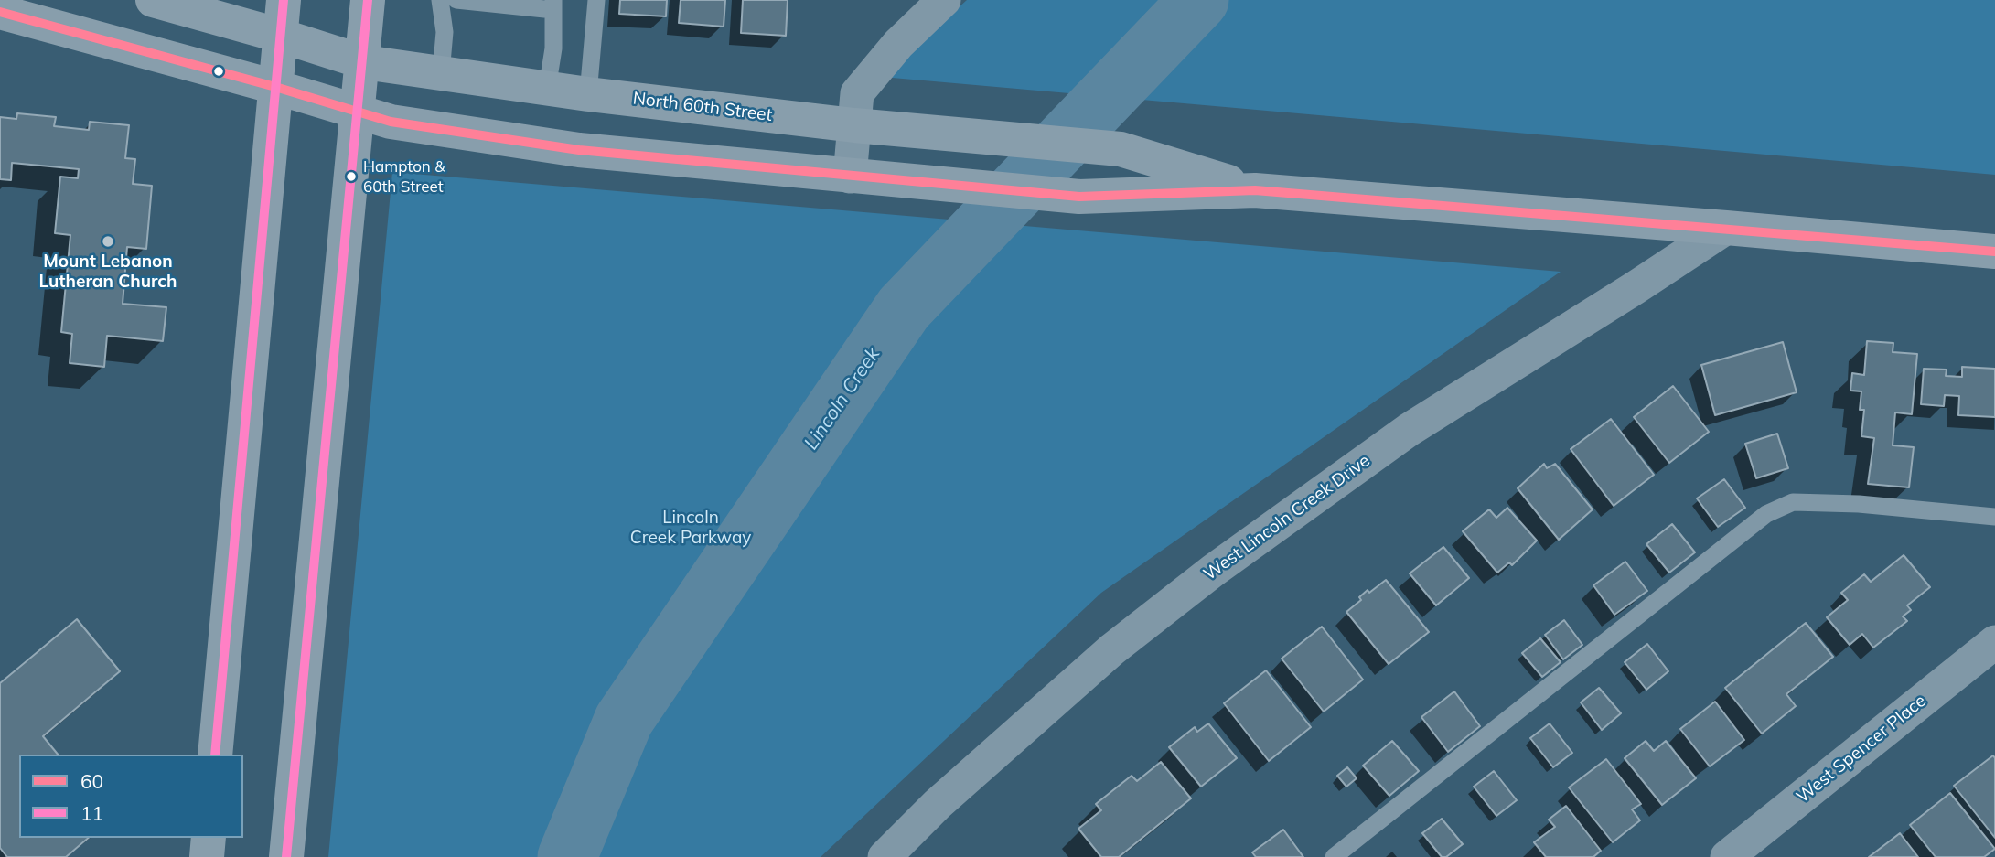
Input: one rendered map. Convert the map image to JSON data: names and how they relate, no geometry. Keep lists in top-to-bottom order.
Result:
{
  "streets": {
    "main road": ["North 60th Street"],
    "street": ["West Lincoln Creek Drive", "West Spencer Place"]
  },
  "crossings": [
    ["North 60th Street", "West Lincoln Creek Drive"]
  ],
  "water": ["Lincoln Creek"],
  "parks": ["Lincoln Creek Parkway"],
  "places": ["Hampton & 60th Street", "Mount Lebanon Lutheran Church"],
  "lines": ["transit line 11", "transit line 60"],
  "legend": ["60", "11"]
}
